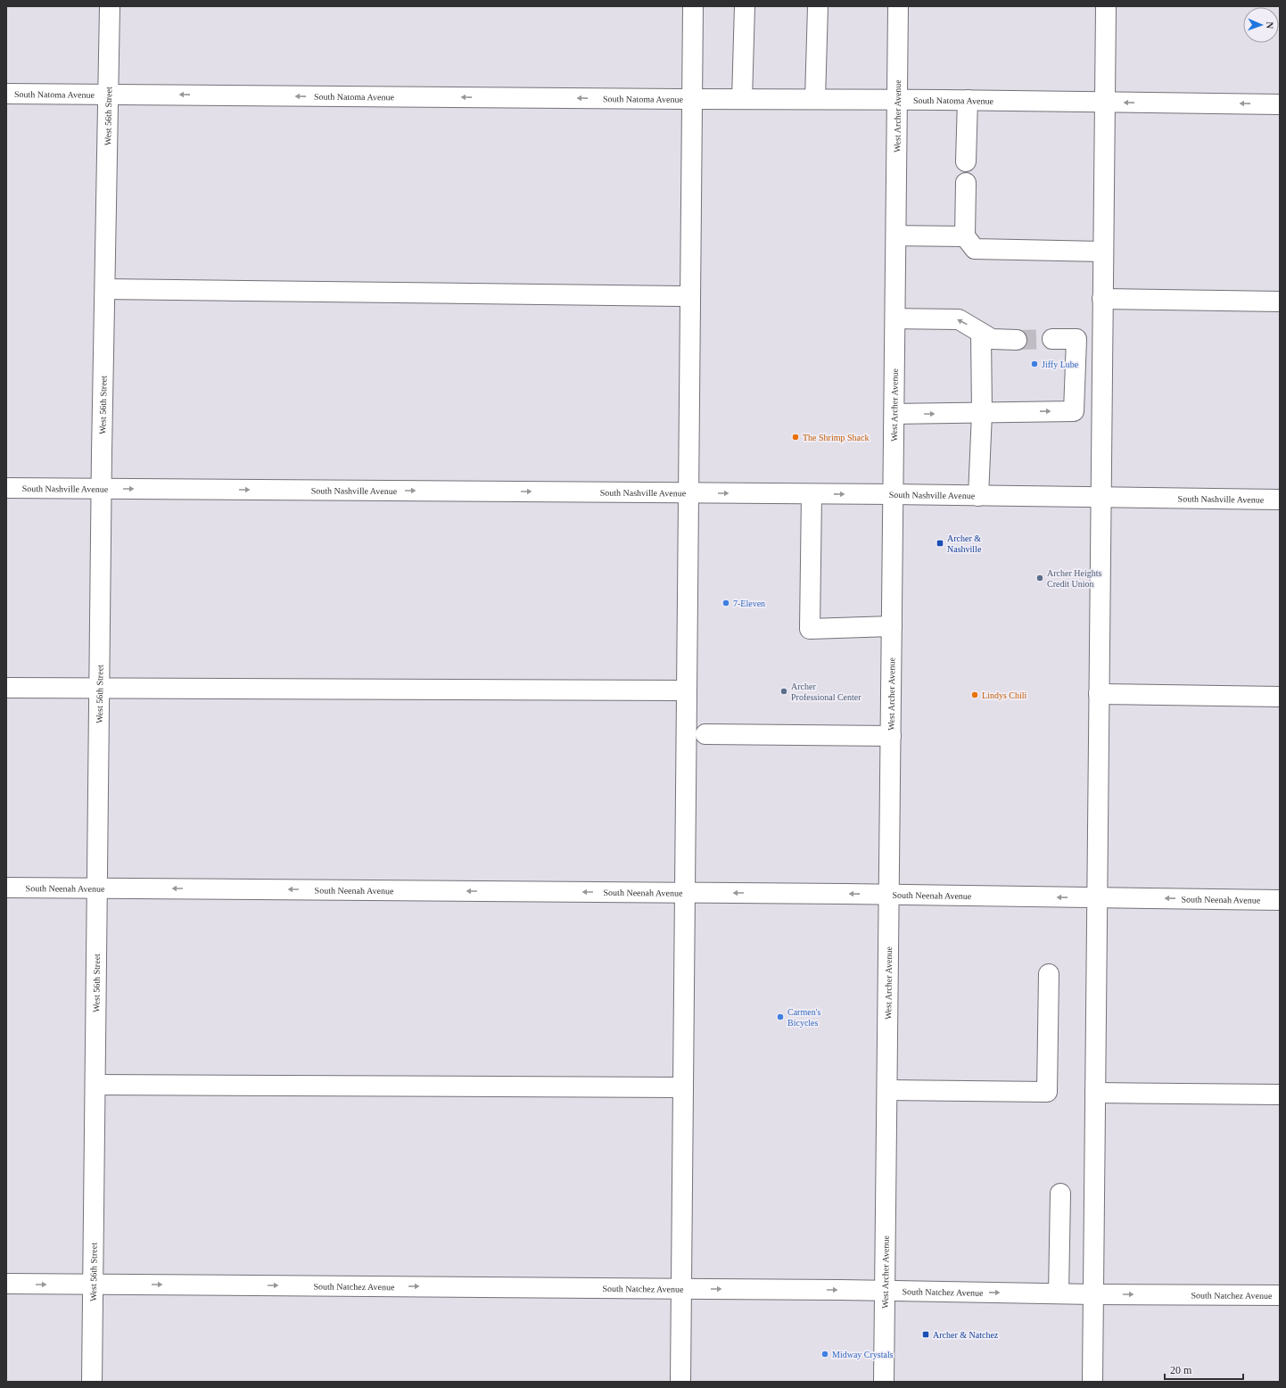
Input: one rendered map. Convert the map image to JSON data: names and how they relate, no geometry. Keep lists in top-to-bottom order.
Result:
{
  "streets": {
    "street": [
      "South Natoma Avenue",
      "West 56th Street",
      "West Archer Avenue",
      "South Nashville Avenue",
      "South Neenah Avenue",
      "South Natchez Avenue"
    ]
  },
  "crossings": [
    ["South Natoma Avenue", "West 56th Street"],
    ["South Natoma Avenue", "West Archer Avenue"],
    ["West 56th Street", "South Nashville Avenue"],
    ["West 56th Street", "South Neenah Avenue"],
    ["West 56th Street", "South Natchez Avenue"],
    ["West Archer Avenue", "South Nashville Avenue"],
    ["West Archer Avenue", "South Neenah Avenue"],
    ["West Archer Avenue", "South Natchez Avenue"]
  ],
  "one_way": [
    "South Natoma Avenue",
    "South Nashville Avenue",
    "South Neenah Avenue",
    "South Natchez Avenue"
  ],
  "places": {
    "other": [
      "Jiffy Lube",
      "The Shrimp Shack",
      "Archer Heights Credit Union",
      "7-Eleven",
      "Archer Professional Center",
      "Lindys Chili",
      "Carmen's Bicycles",
      "Midway Crystals"
    ],
    "transit": ["Archer & Nashville", "Archer & Natchez"]
  },
  "scale_bar": "20 m",
  "north": "right"
}
